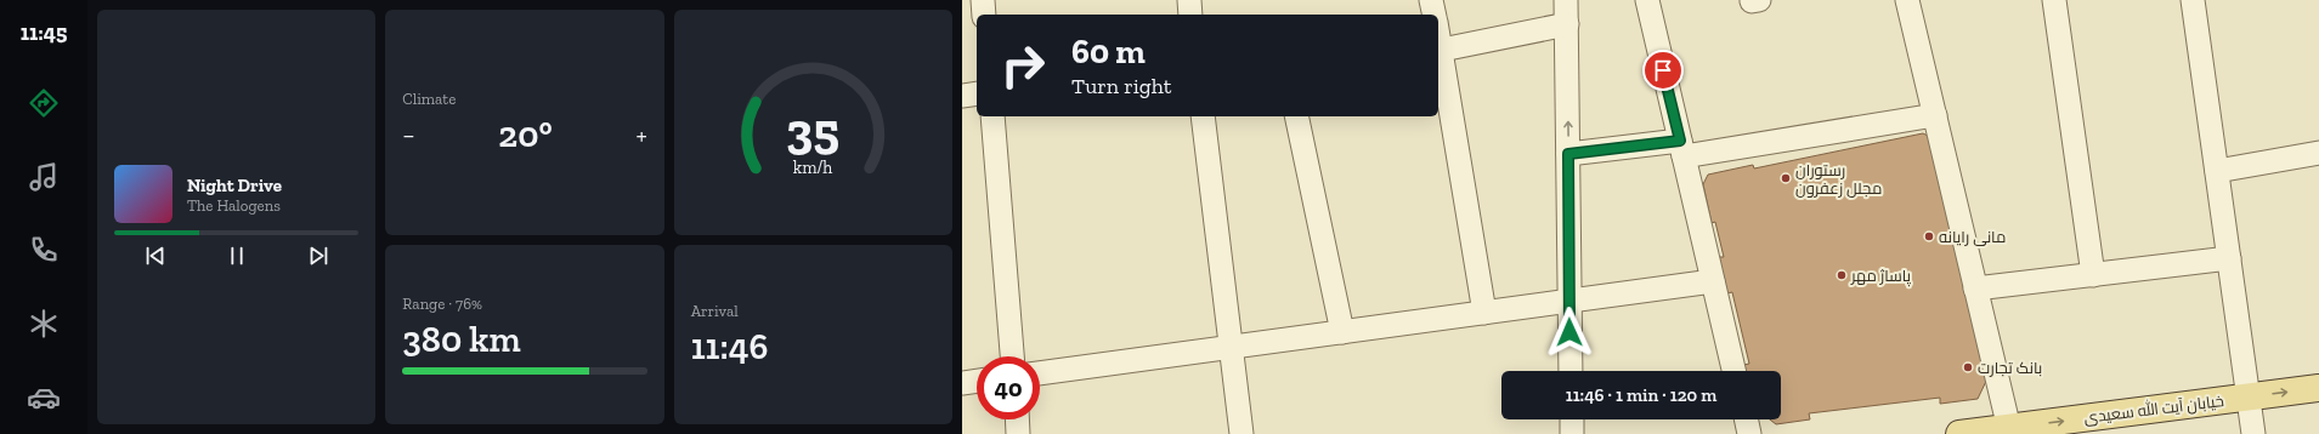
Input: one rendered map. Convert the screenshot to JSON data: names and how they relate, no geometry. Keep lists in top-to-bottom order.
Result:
{
  "streets": {
    "main road": ["خیابان آیت الله سعیدی"]
  },
  "one_way": ["خیابان آیت الله سعیدی"],
  "places": [
    "رستوران مجلل زعفرون",
    "مانی رایانه",
    "پاساژ مهر",
    "بانک تجارت"
  ],
  "page": {
    "tabs": "11:45",
    "tile": [
      "Climate",
      ["Range · 76%", "380 km"],
      ["Arrival", "11:46"]
    ],
    "turn": ["60 m", "Turn right"],
    "heat": ["−", "20°", "+"],
    "song": ["Night Drive", "The Halogens"],
    "limit": "40",
    "trip": "11:46 · 1 min · 120 m",
    "gauge": ["35", "km/h"]
  }
}
